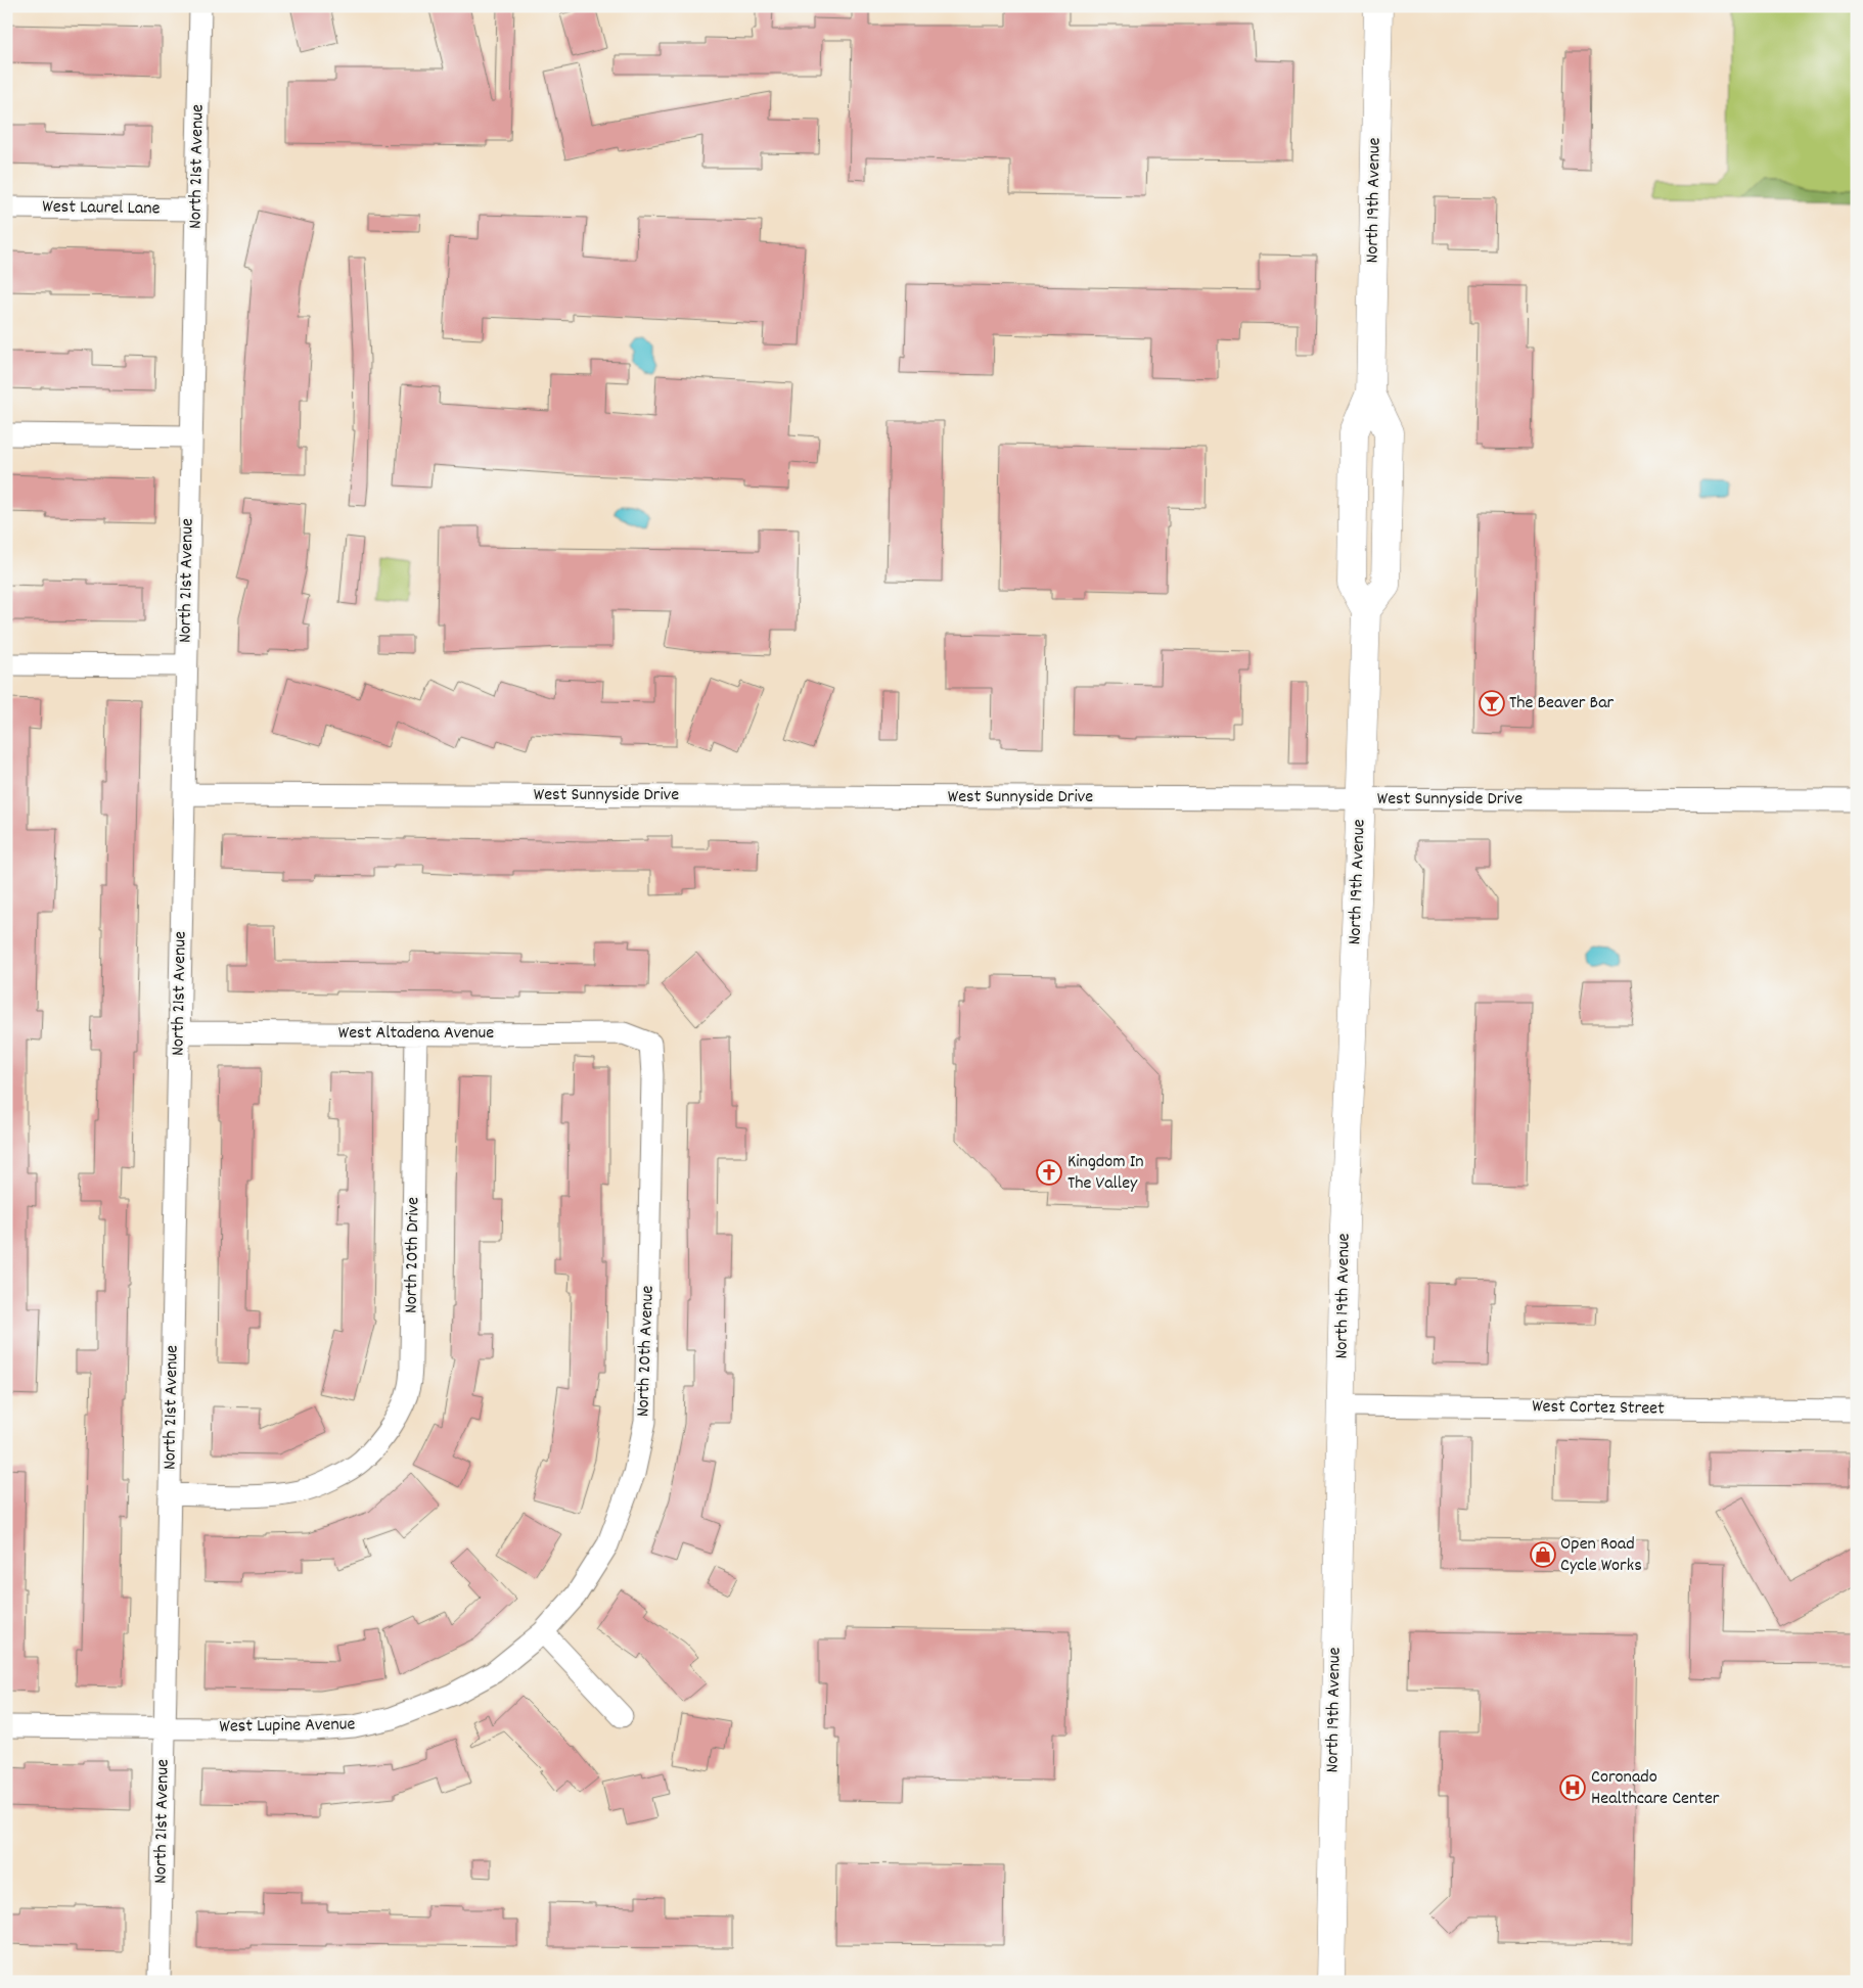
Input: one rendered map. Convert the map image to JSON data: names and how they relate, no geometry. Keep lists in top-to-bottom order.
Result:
{
  "streets": {
    "main road": ["North 19th Avenue"],
    "street": [
      "North 21st Avenue",
      "West Laurel Lane",
      "West Sunnyside Drive",
      "West Altadena Avenue",
      "North 20th Drive",
      "North 20th Avenue",
      "West Cortez Street",
      "West Lupine Avenue"
    ]
  },
  "crossings": [
    ["North 21st Avenue", "West Laurel Lane"],
    ["North 21st Avenue", "West Sunnyside Drive"],
    ["North 21st Avenue", "West Altadena Avenue"],
    ["North 21st Avenue", "North 20th Drive"],
    ["North 21st Avenue", "West Lupine Avenue"],
    ["North 19th Avenue", "West Sunnyside Drive"],
    ["North 19th Avenue", "West Cortez Street"],
    ["West Altadena Avenue", "North 20th Drive"],
    ["West Altadena Avenue", "North 20th Avenue"],
    ["North 20th Avenue", "West Lupine Avenue"]
  ],
  "places": {
    "bar": ["The Beaver Bar"],
    "church": ["Kingdom In The Valley"],
    "shop": ["Open Road Cycle Works"],
    "hospital": ["Coronado Healthcare Center"]
  }
}
